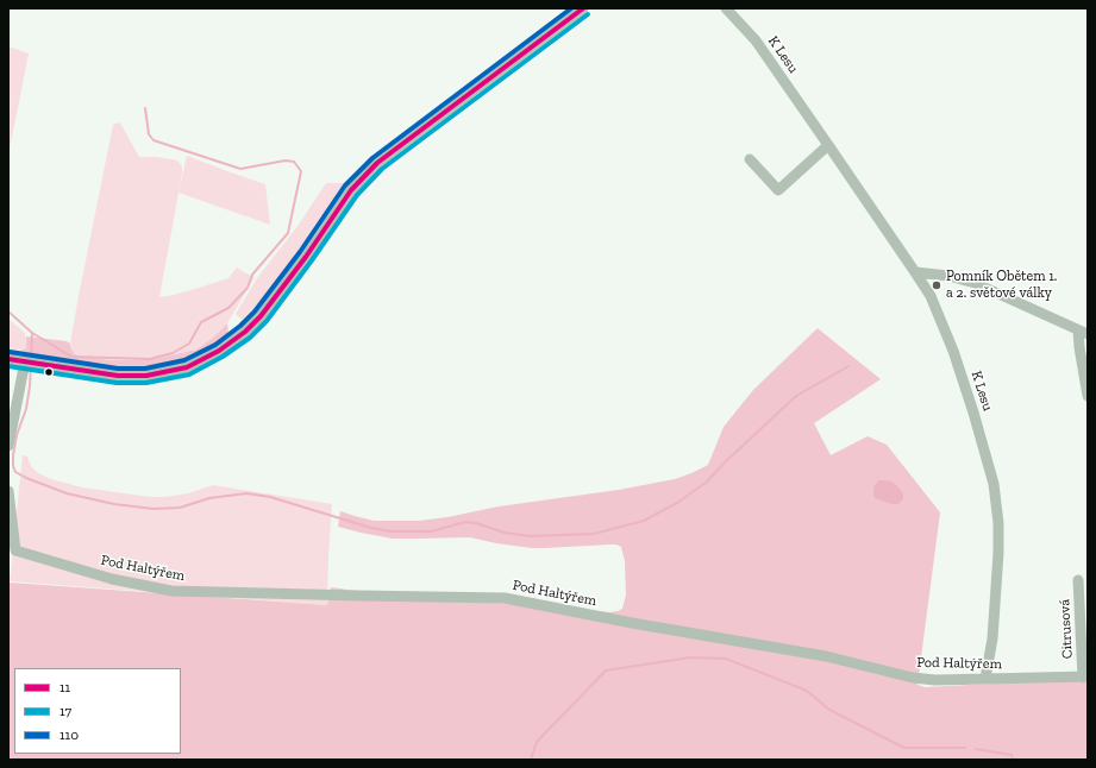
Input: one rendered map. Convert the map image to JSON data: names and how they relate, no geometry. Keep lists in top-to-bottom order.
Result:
{
  "streets": {
    "street": ["K Lesu", "Pod Haltýřem", "Citrusová"]
  },
  "crossings": [
    ["K Lesu", "Pod Haltýřem"],
    ["Pod Haltýřem", "Citrusová"]
  ],
  "places": ["Pomník Obětem 1. a 2. světové války"],
  "lines": ["transit line 11", "transit line 110", "transit line 17"],
  "legend": ["11", "17", "110"]
}
